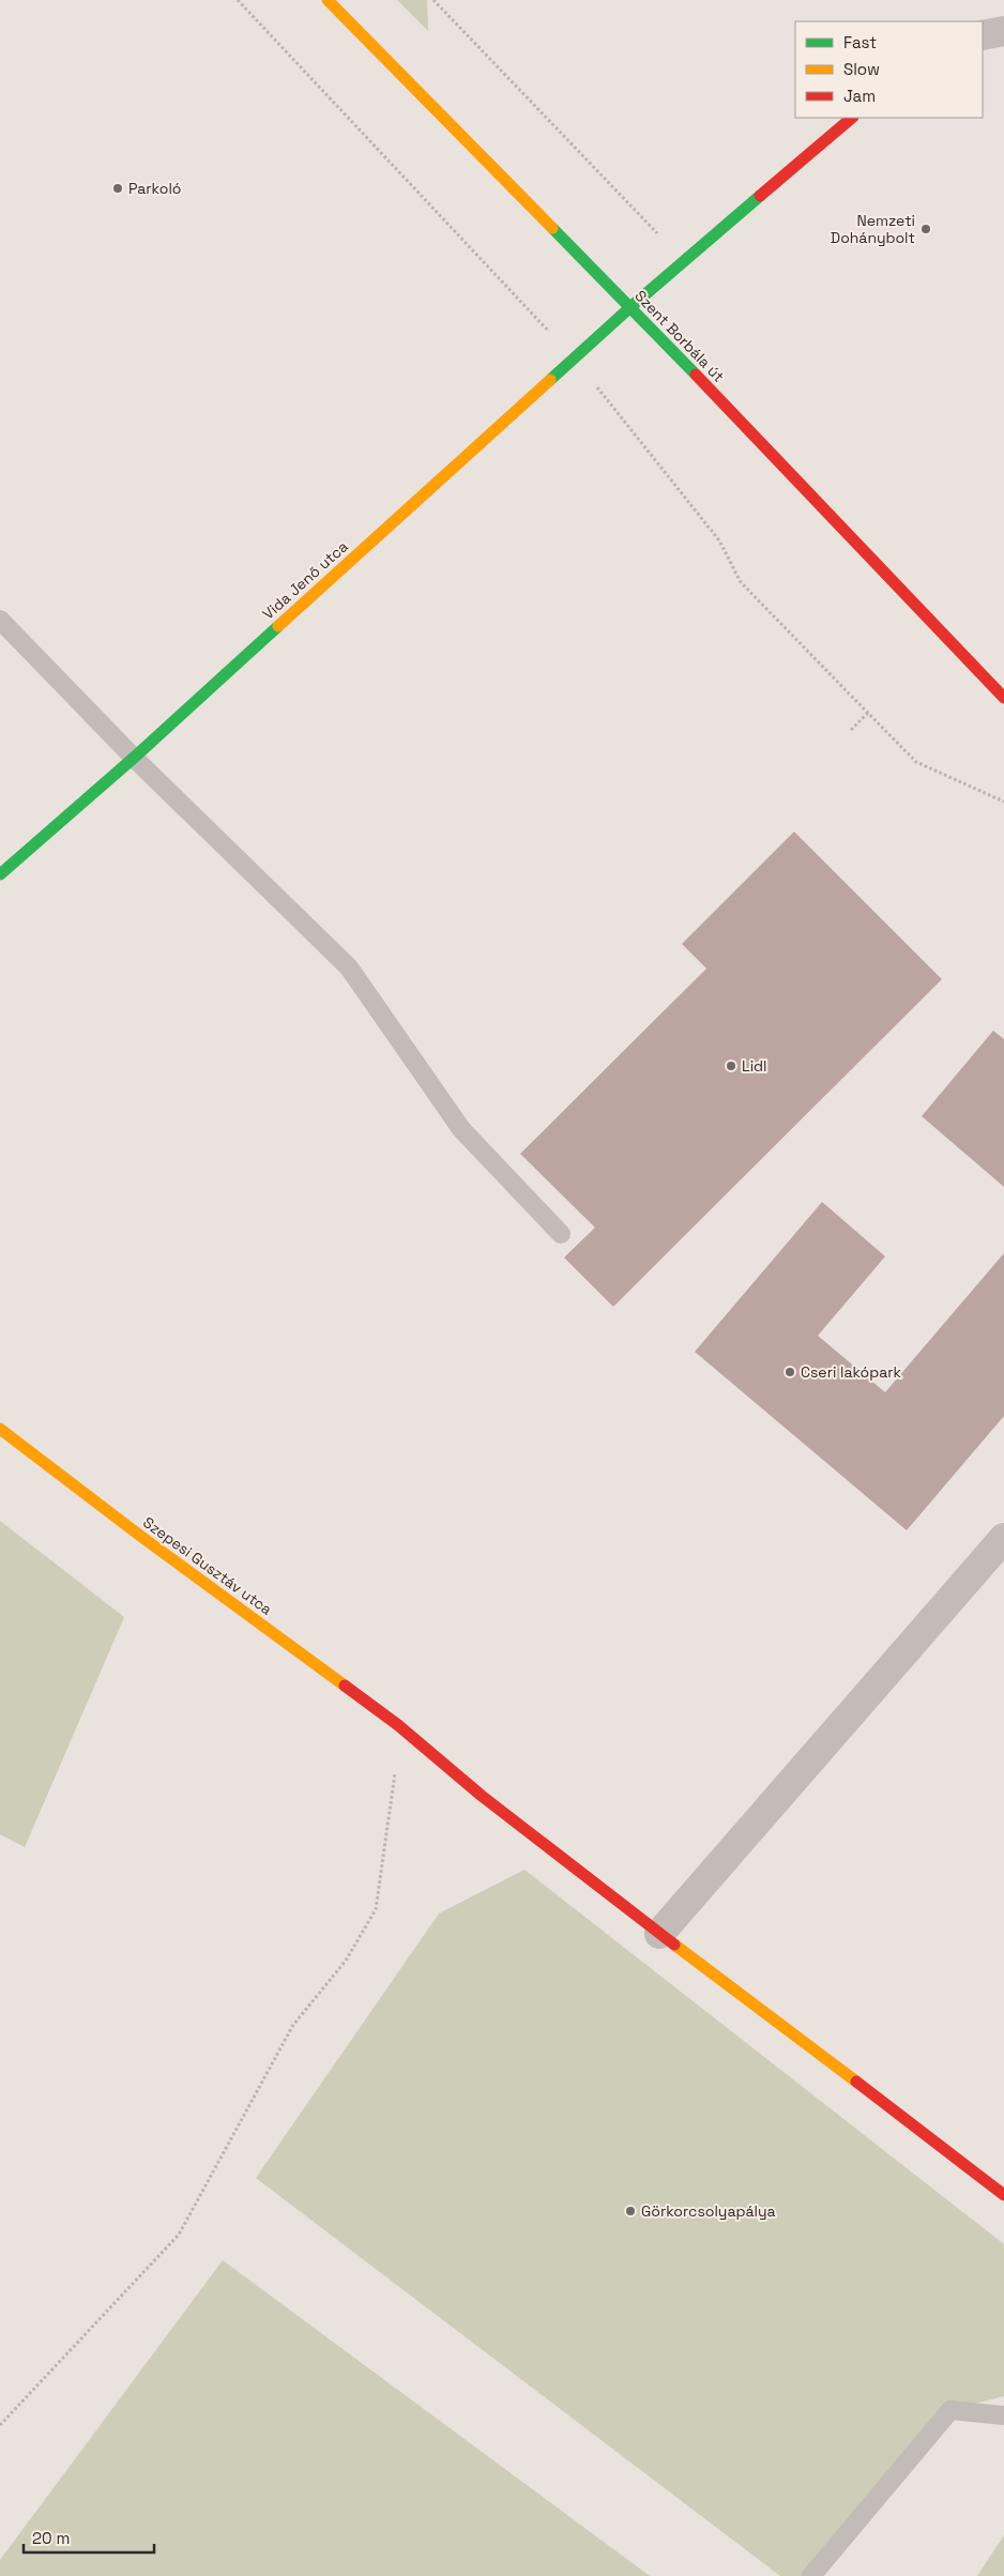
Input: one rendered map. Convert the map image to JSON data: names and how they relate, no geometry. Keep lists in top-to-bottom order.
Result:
{
  "streets": {
    "street": ["Szent Borbála út", "Vida Jenő utca", "Szepesi Gusztáv utca"]
  },
  "crossings": [
    ["Szent Borbála út", "Vida Jenő utca"]
  ],
  "places": [
    "Parkoló",
    "Nemzeti Dohánybolt",
    "Lidl",
    "Cseri lakópark",
    "Görkorcsolyapálya"
  ],
  "legend": ["Fast", "Slow", "Jam"],
  "scale_bar": "20 m"
}
